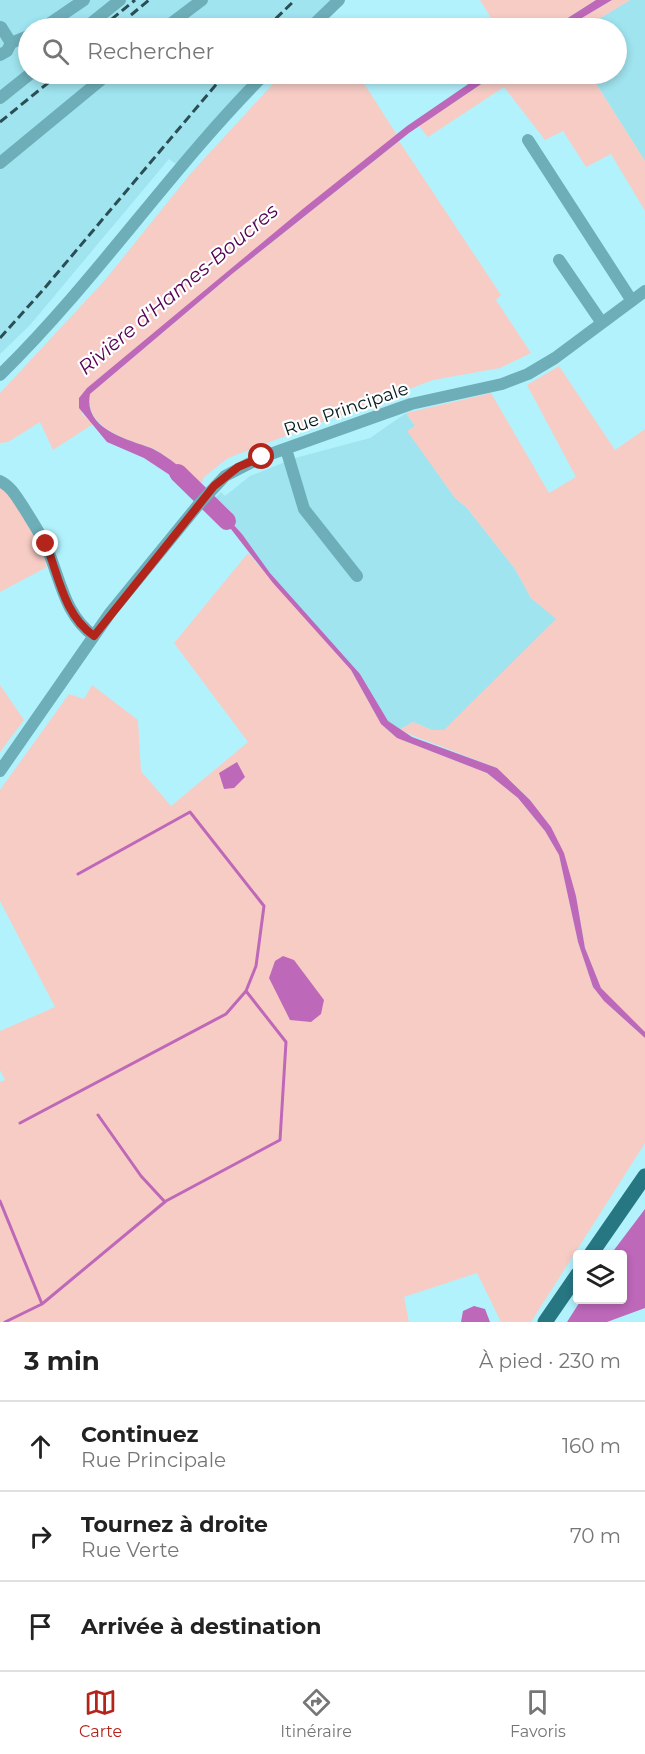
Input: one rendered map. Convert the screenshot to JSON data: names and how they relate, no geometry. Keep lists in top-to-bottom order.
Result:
{
  "streets": {
    "street": ["Rue Principale"]
  },
  "water": ["Rivière d'Hames-Boucres"],
  "page": {
    "search": "Rechercher",
    "heading": ["3 min", "À pied · 230 m"],
    "list": [
      ["Continuez", "Rue Principale", "160 m"],
      ["Tournez à droite", "Rue Verte", "70 m"],
      "Arrivée à destination"
    ],
    "nav": ["Carte", "Itinéraire", "Favoris"]
  }
}
